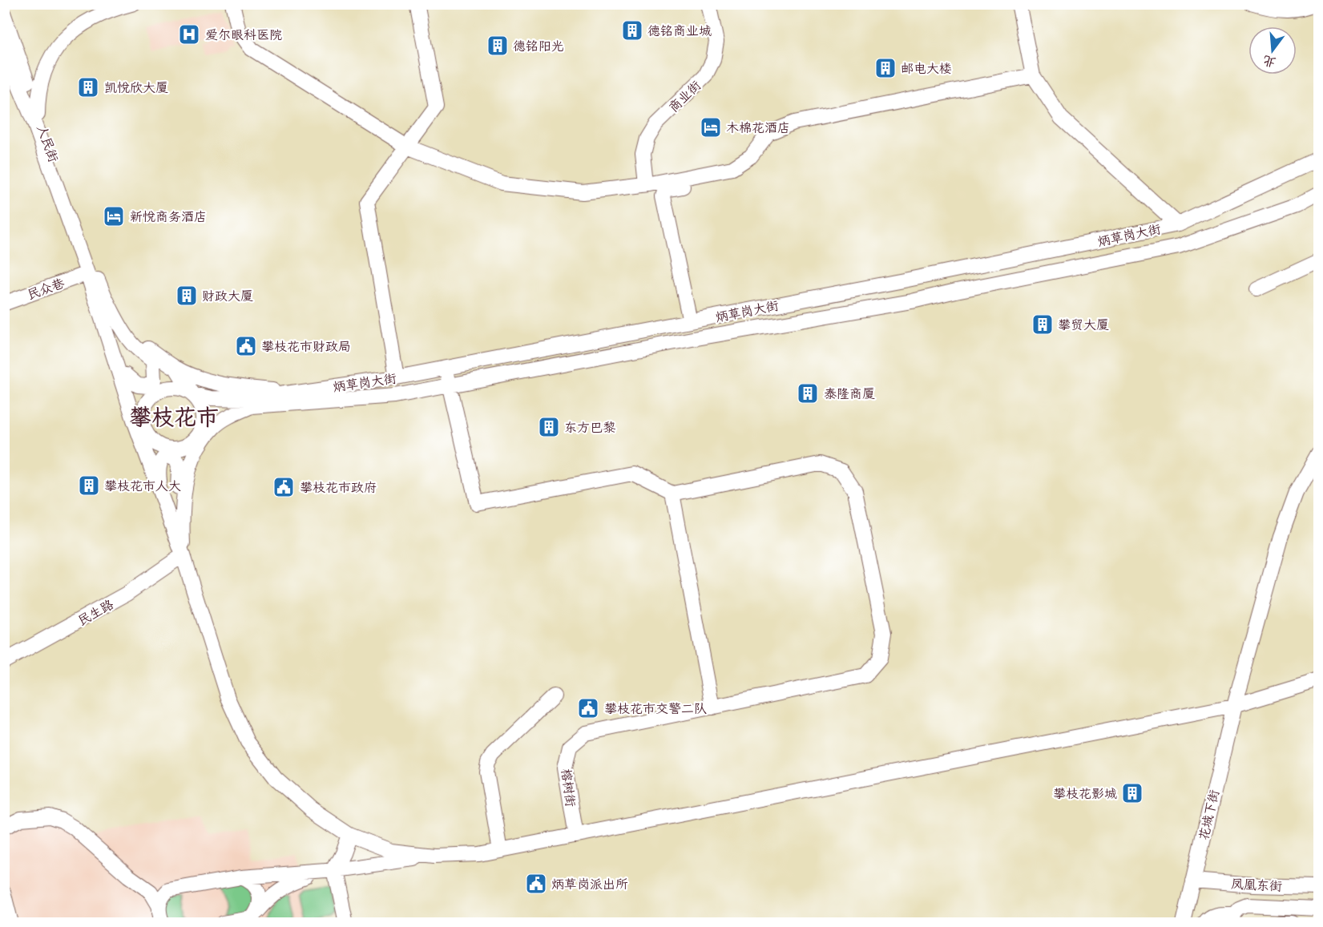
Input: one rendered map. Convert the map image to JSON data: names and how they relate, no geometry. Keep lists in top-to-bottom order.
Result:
{
  "streets": {
    "street": [
      "商业街",
      "人民街",
      "炳草岗大街",
      "民众巷",
      "民生路",
      "榕树街",
      "花城下街",
      "凤凰东街"
    ]
  },
  "crossings": [
    ["人民街", "民众巷"],
    ["花城下街", "凤凰东街"]
  ],
  "districts": ["攀枝花市"],
  "places": {
    "building": [
      "德铭商业城",
      "德铭阳光",
      "邮电大楼",
      "凯悦欣大厦",
      "财政大厦",
      "攀贸大厦",
      "泰隆商厦",
      "东方巴黎",
      "攀枝花市人大",
      "攀枝花影城"
    ],
    "hospital": ["爱尔眼科医院"],
    "hotel": ["木棉花酒店", "新悦商务酒店"],
    "public building": [
      "攀枝花市财政局",
      "攀枝花市政府",
      "攀枝花市交警二队",
      "炳草岗派出所"
    ]
  },
  "north": "bottom"
}
